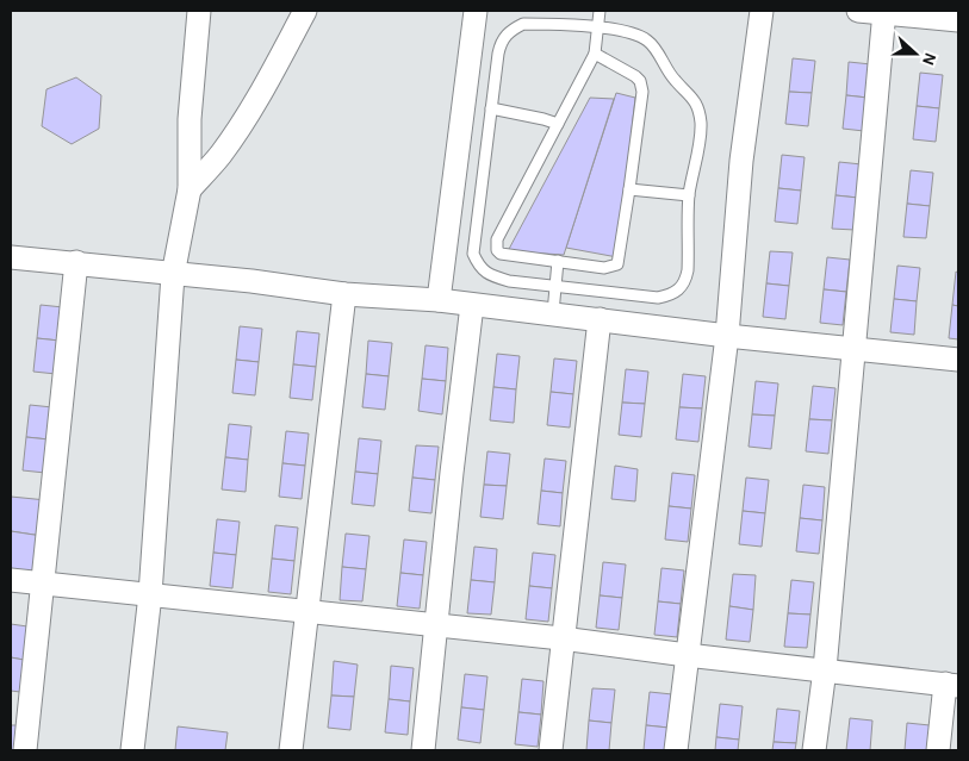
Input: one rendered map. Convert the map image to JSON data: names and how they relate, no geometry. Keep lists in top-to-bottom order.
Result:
{
  "north": "right"
}
